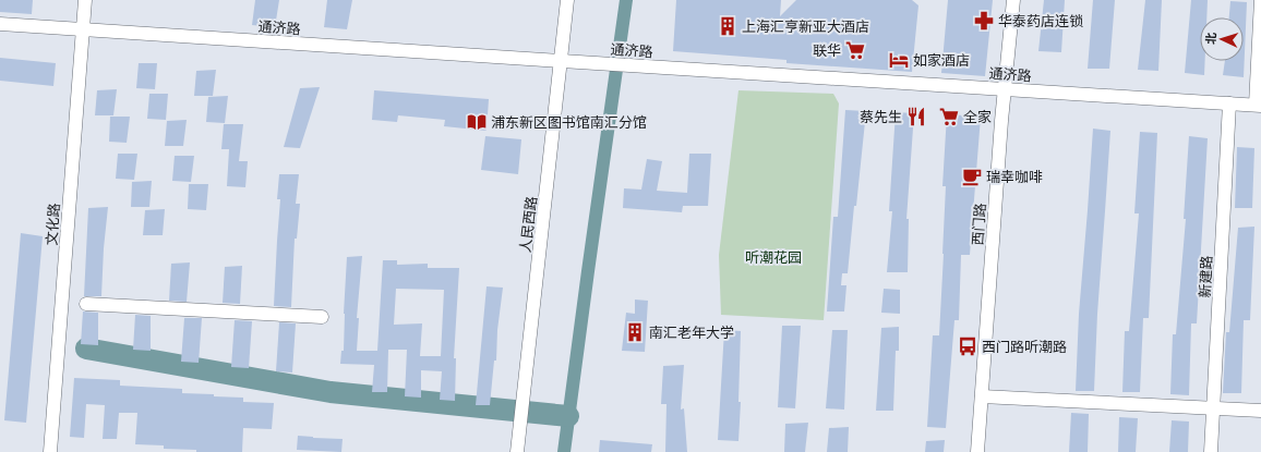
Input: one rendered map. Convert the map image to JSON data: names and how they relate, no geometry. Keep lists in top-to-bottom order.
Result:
{
  "streets": {
    "street": [
      "通济路",
      "文化路",
      "人民西路",
      "西门路",
      "新建路"
    ]
  },
  "crossings": [
    ["通济路", "文化路"],
    ["通济路", "人民西路"],
    ["通济路", "西门路"],
    ["通济路", "新建路"]
  ],
  "parks": ["听潮花园"],
  "places": {
    "pharmacy": ["华泰药店连锁"],
    "building": ["上海汇亨新亚大酒店", "南汇老年大学"],
    "supermarket": ["联华", "全家"],
    "hotel": ["如家酒店"],
    "restaurant": ["蔡先生"],
    "library": ["浦东新区图书馆南汇分馆"],
    "cafe": ["瑞幸咖啡"],
    "bus stop": ["西门路听潮路"]
  },
  "north": "left"
}
